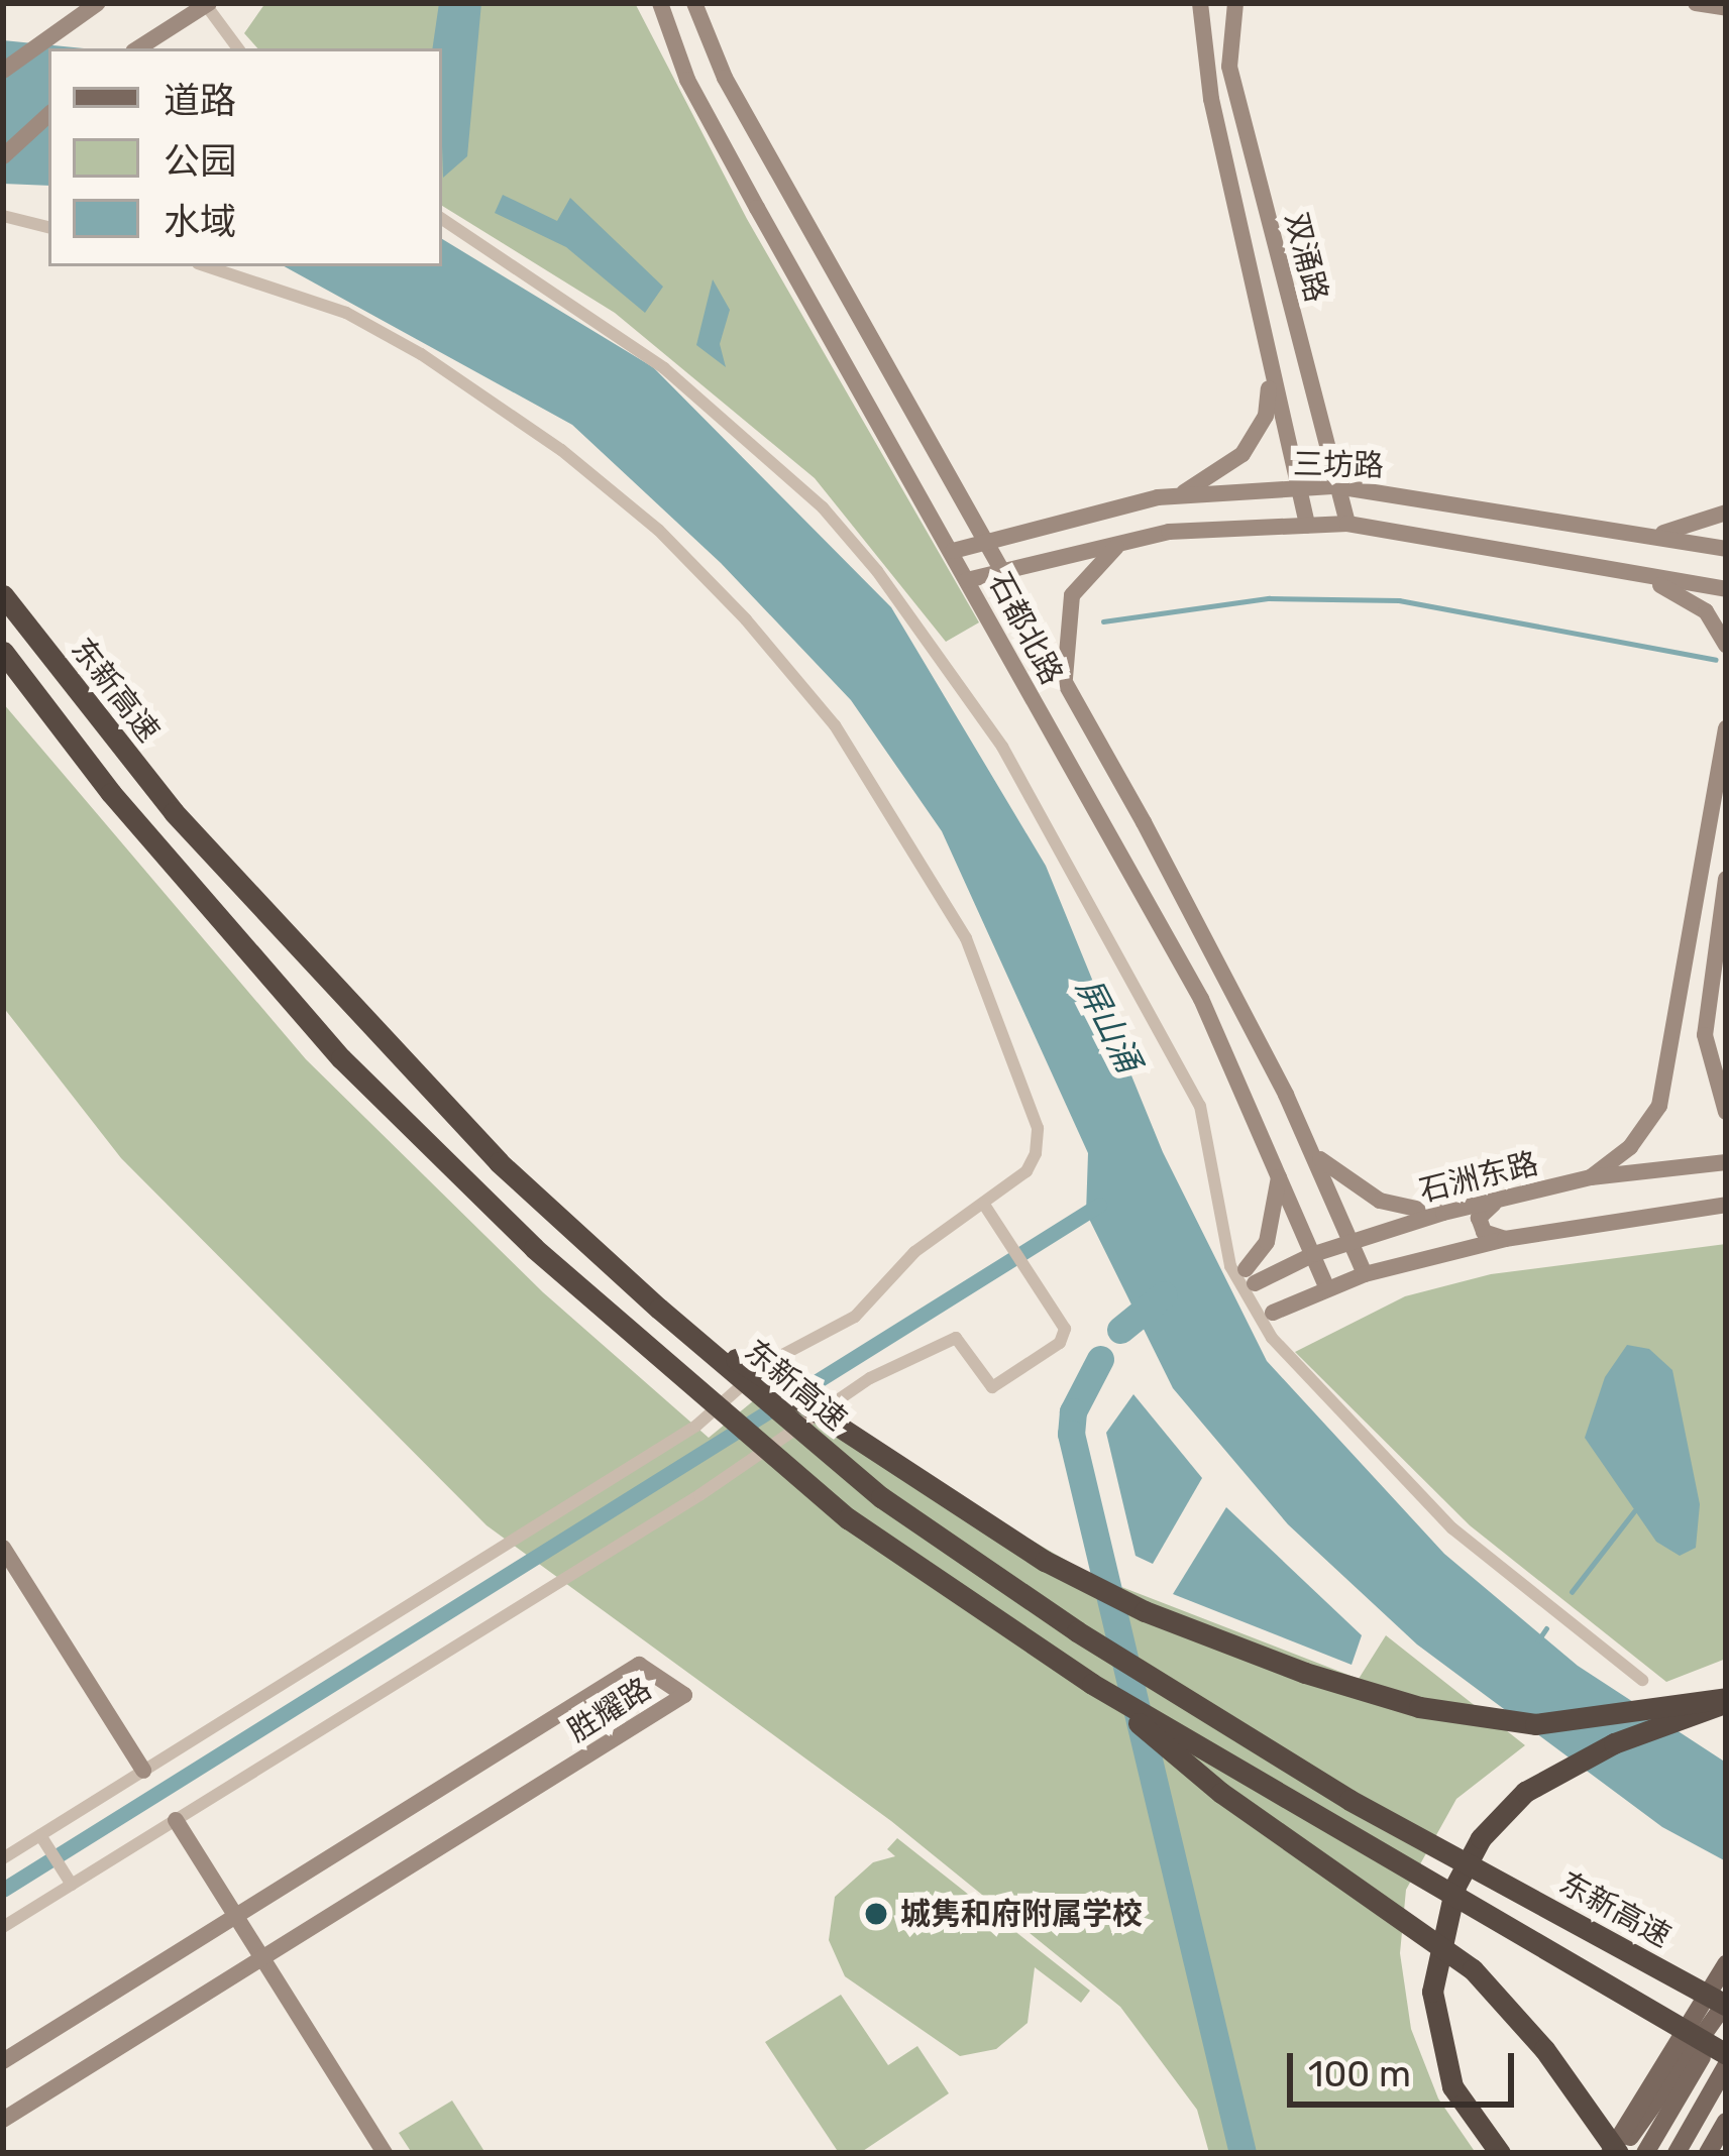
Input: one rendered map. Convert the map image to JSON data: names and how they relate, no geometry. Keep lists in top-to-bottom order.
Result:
{
  "streets": {
    "highway": ["东新高速"],
    "main road": [
      "双涌路",
      "三坊路",
      "石都北路",
      "石洲东路",
      "胜耀路"
    ]
  },
  "crossings": [
    ["双涌路", "三坊路"],
    ["三坊路", "石都北路"],
    ["石都北路", "石洲东路"]
  ],
  "water": ["屏山涌"],
  "places": ["城隽和府附属学校"],
  "legend": ["道路", "公园", "水域"],
  "scale_bar": "100 m"
}
